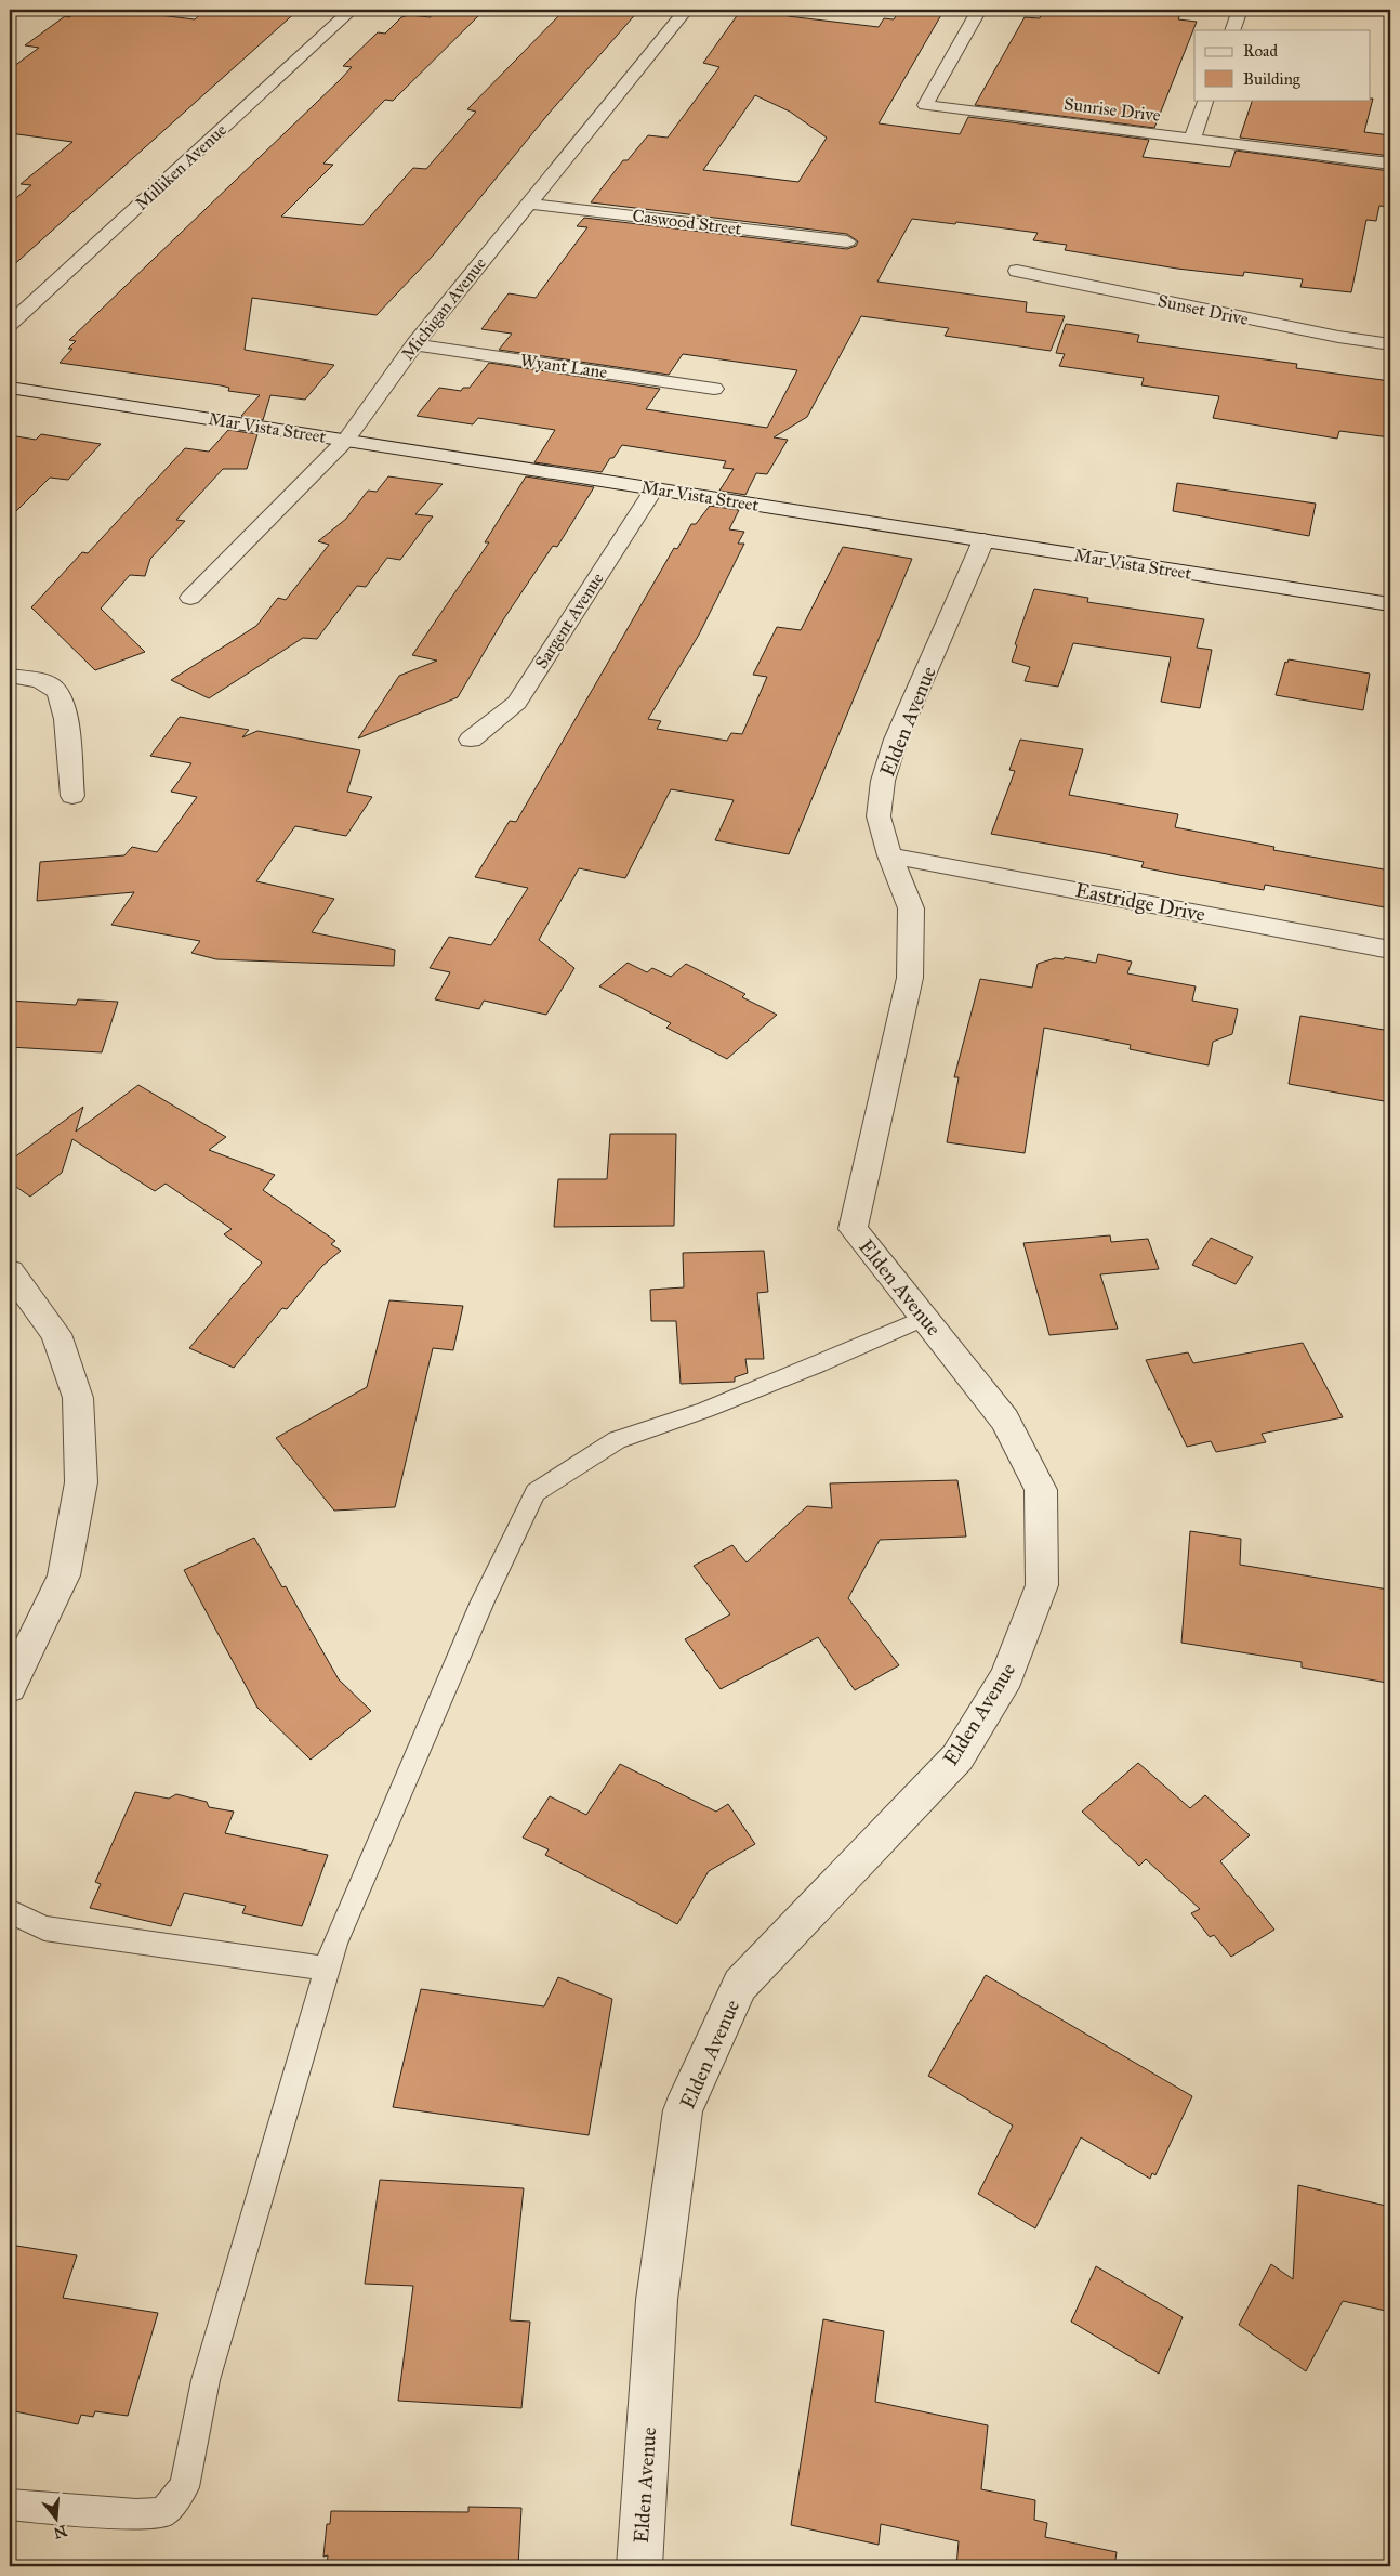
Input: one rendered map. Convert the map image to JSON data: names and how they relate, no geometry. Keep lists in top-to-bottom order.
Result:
{
  "streets": {
    "street": [
      "Sunrise Drive",
      "Milliken Avenue",
      "Caswood Street",
      "Michigan Avenue",
      "Sunset Drive",
      "Wyant Lane",
      "Mar Vista Street",
      "Sargent Avenue",
      "Elden Avenue",
      "Eastridge Drive"
    ]
  },
  "crossings": [
    ["Caswood Street", "Michigan Avenue"],
    ["Michigan Avenue", "Wyant Lane"],
    ["Michigan Avenue", "Mar Vista Street"],
    ["Mar Vista Street", "Sargent Avenue"],
    ["Mar Vista Street", "Elden Avenue"],
    ["Elden Avenue", "Eastridge Drive"]
  ],
  "legend": ["Road", "Building"],
  "north": "bottom"
}
